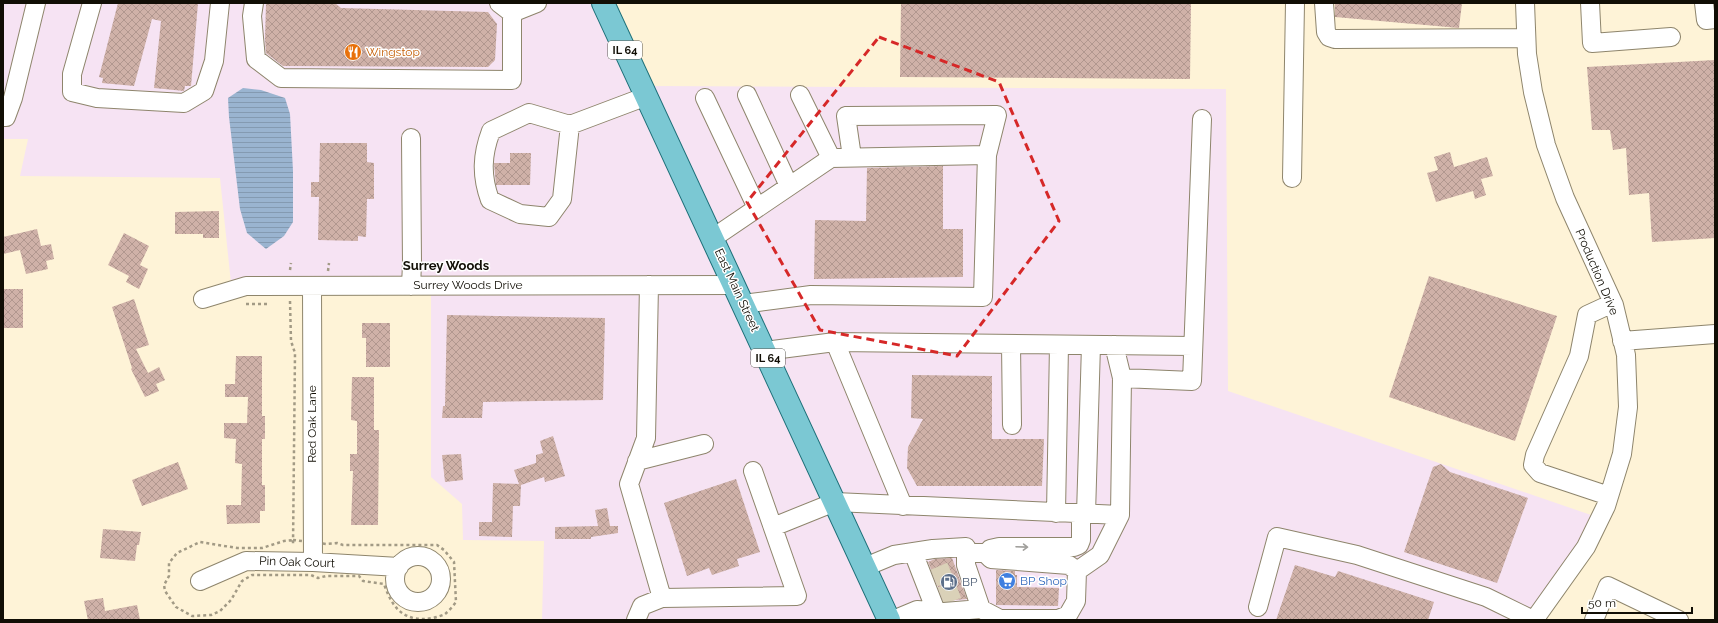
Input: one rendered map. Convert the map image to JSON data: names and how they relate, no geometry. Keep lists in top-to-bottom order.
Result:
{
  "streets": {
    "main road": ["IL 64", "East Main Street"],
    "street": [
      "Production Drive",
      "Surrey Woods Drive",
      "Red Oak Lane",
      "Pin Oak Court"
    ]
  },
  "crossings": [
    ["Surrey Woods Drive", "East Main Street"],
    ["Surrey Woods Drive", "Red Oak Lane"],
    ["Red Oak Lane", "Pin Oak Court"]
  ],
  "districts": ["Surrey Woods"],
  "places": {
    "restaurant": ["Wingstop"],
    "supermarket": ["BP Shop"],
    "fuel station": ["BP"]
  },
  "scale_bar": "50 m"
}
